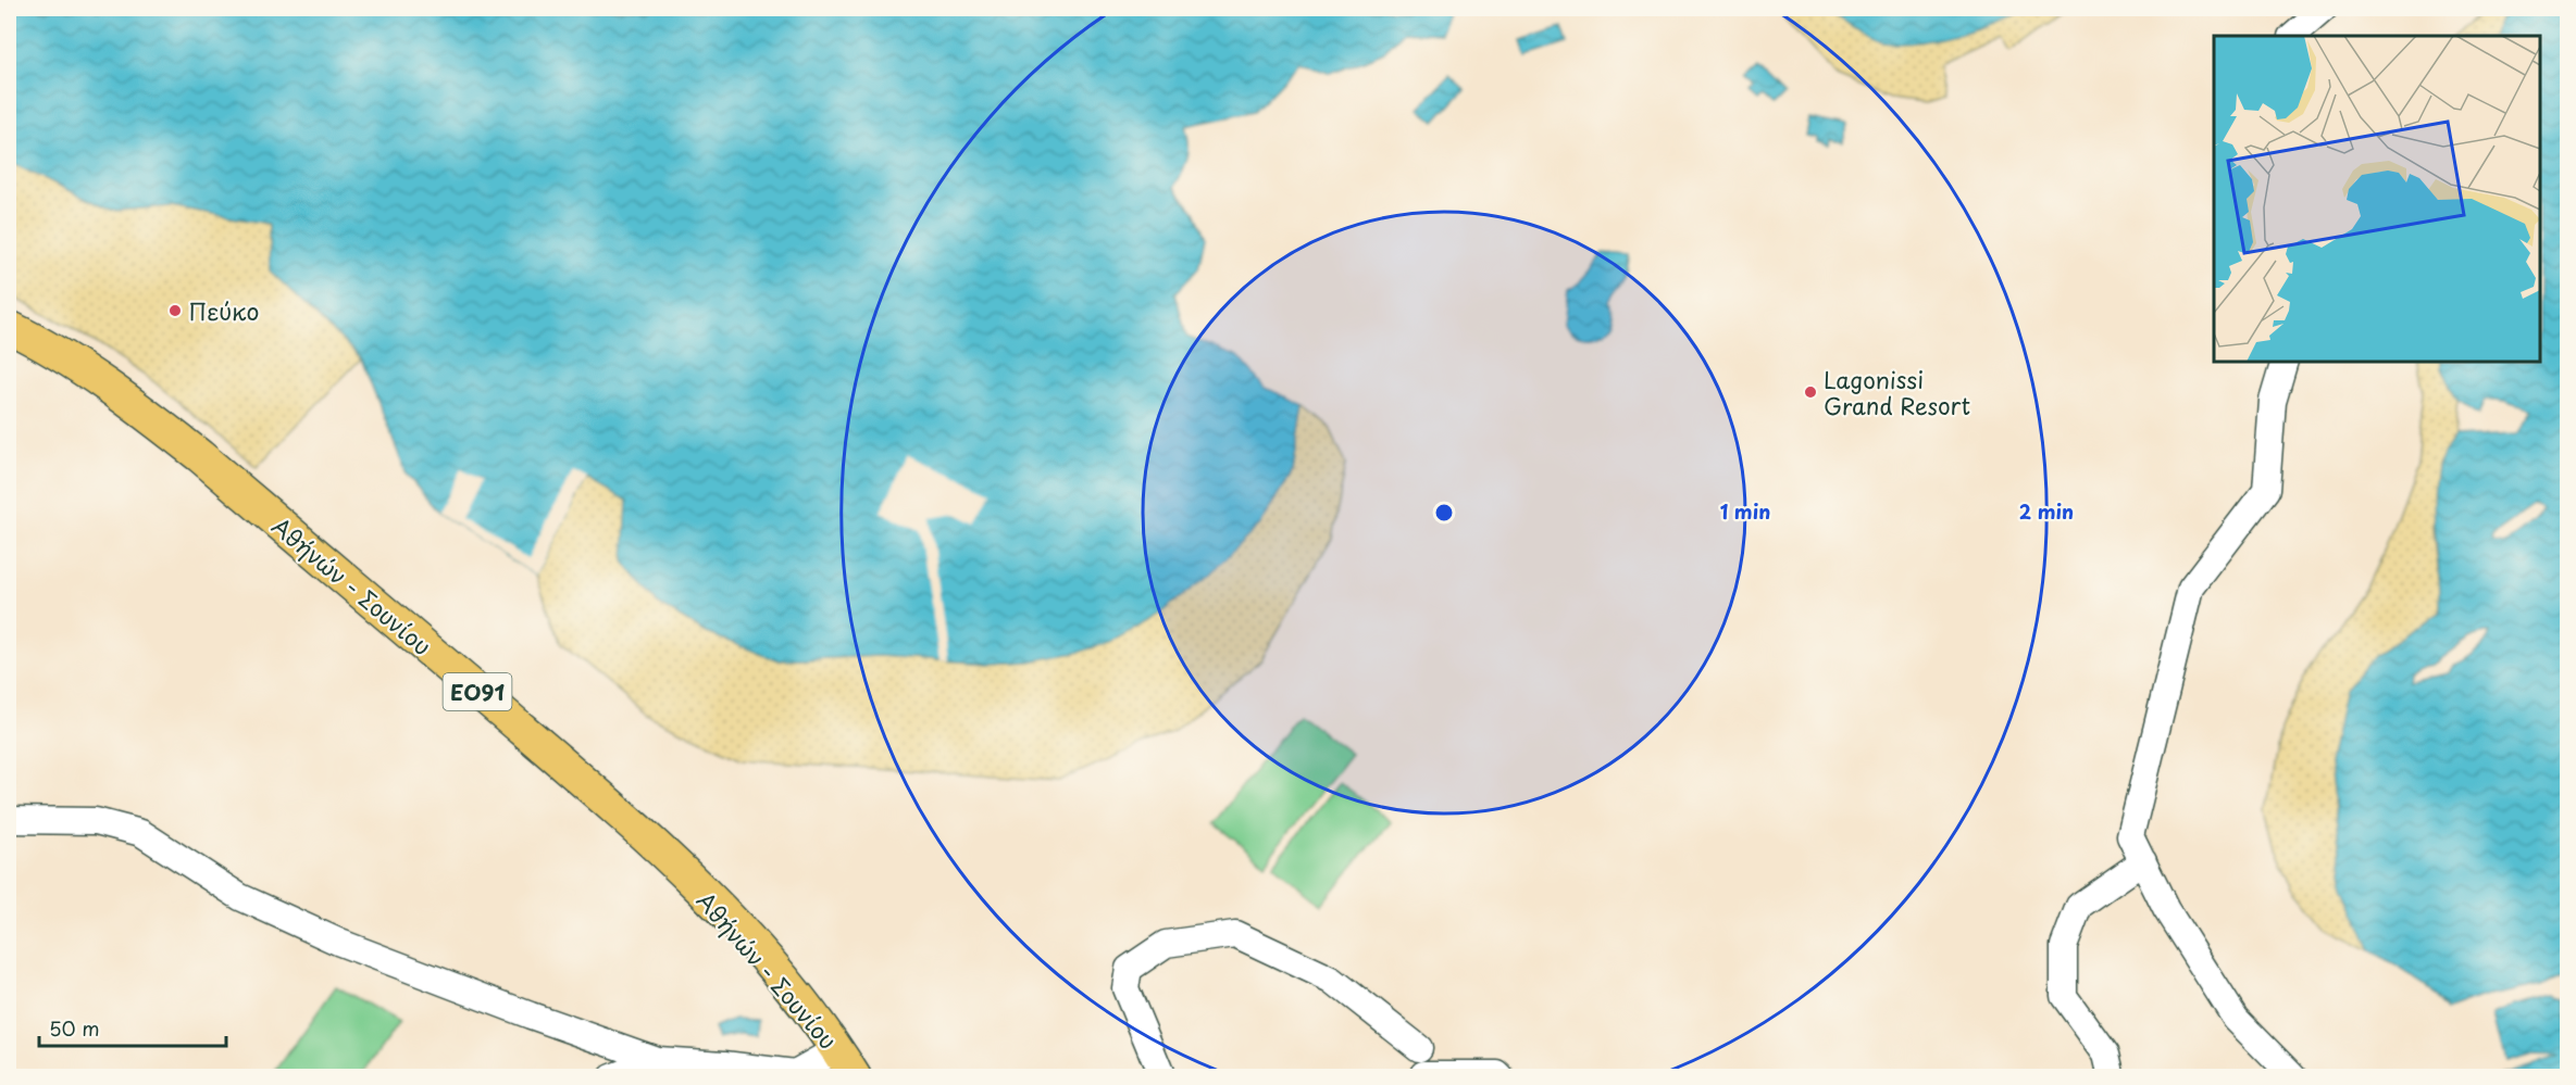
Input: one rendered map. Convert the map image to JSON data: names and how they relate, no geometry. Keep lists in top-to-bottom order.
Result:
{
  "streets": {
    "main road": ["Αθήνών - Σουνίου", "ΕΟ91"]
  },
  "places": ["Πεύκο", "Lagonissi Grand Resort"],
  "scale_bar": "50 m",
  "rings": ["1 min", "2 min"]
}
